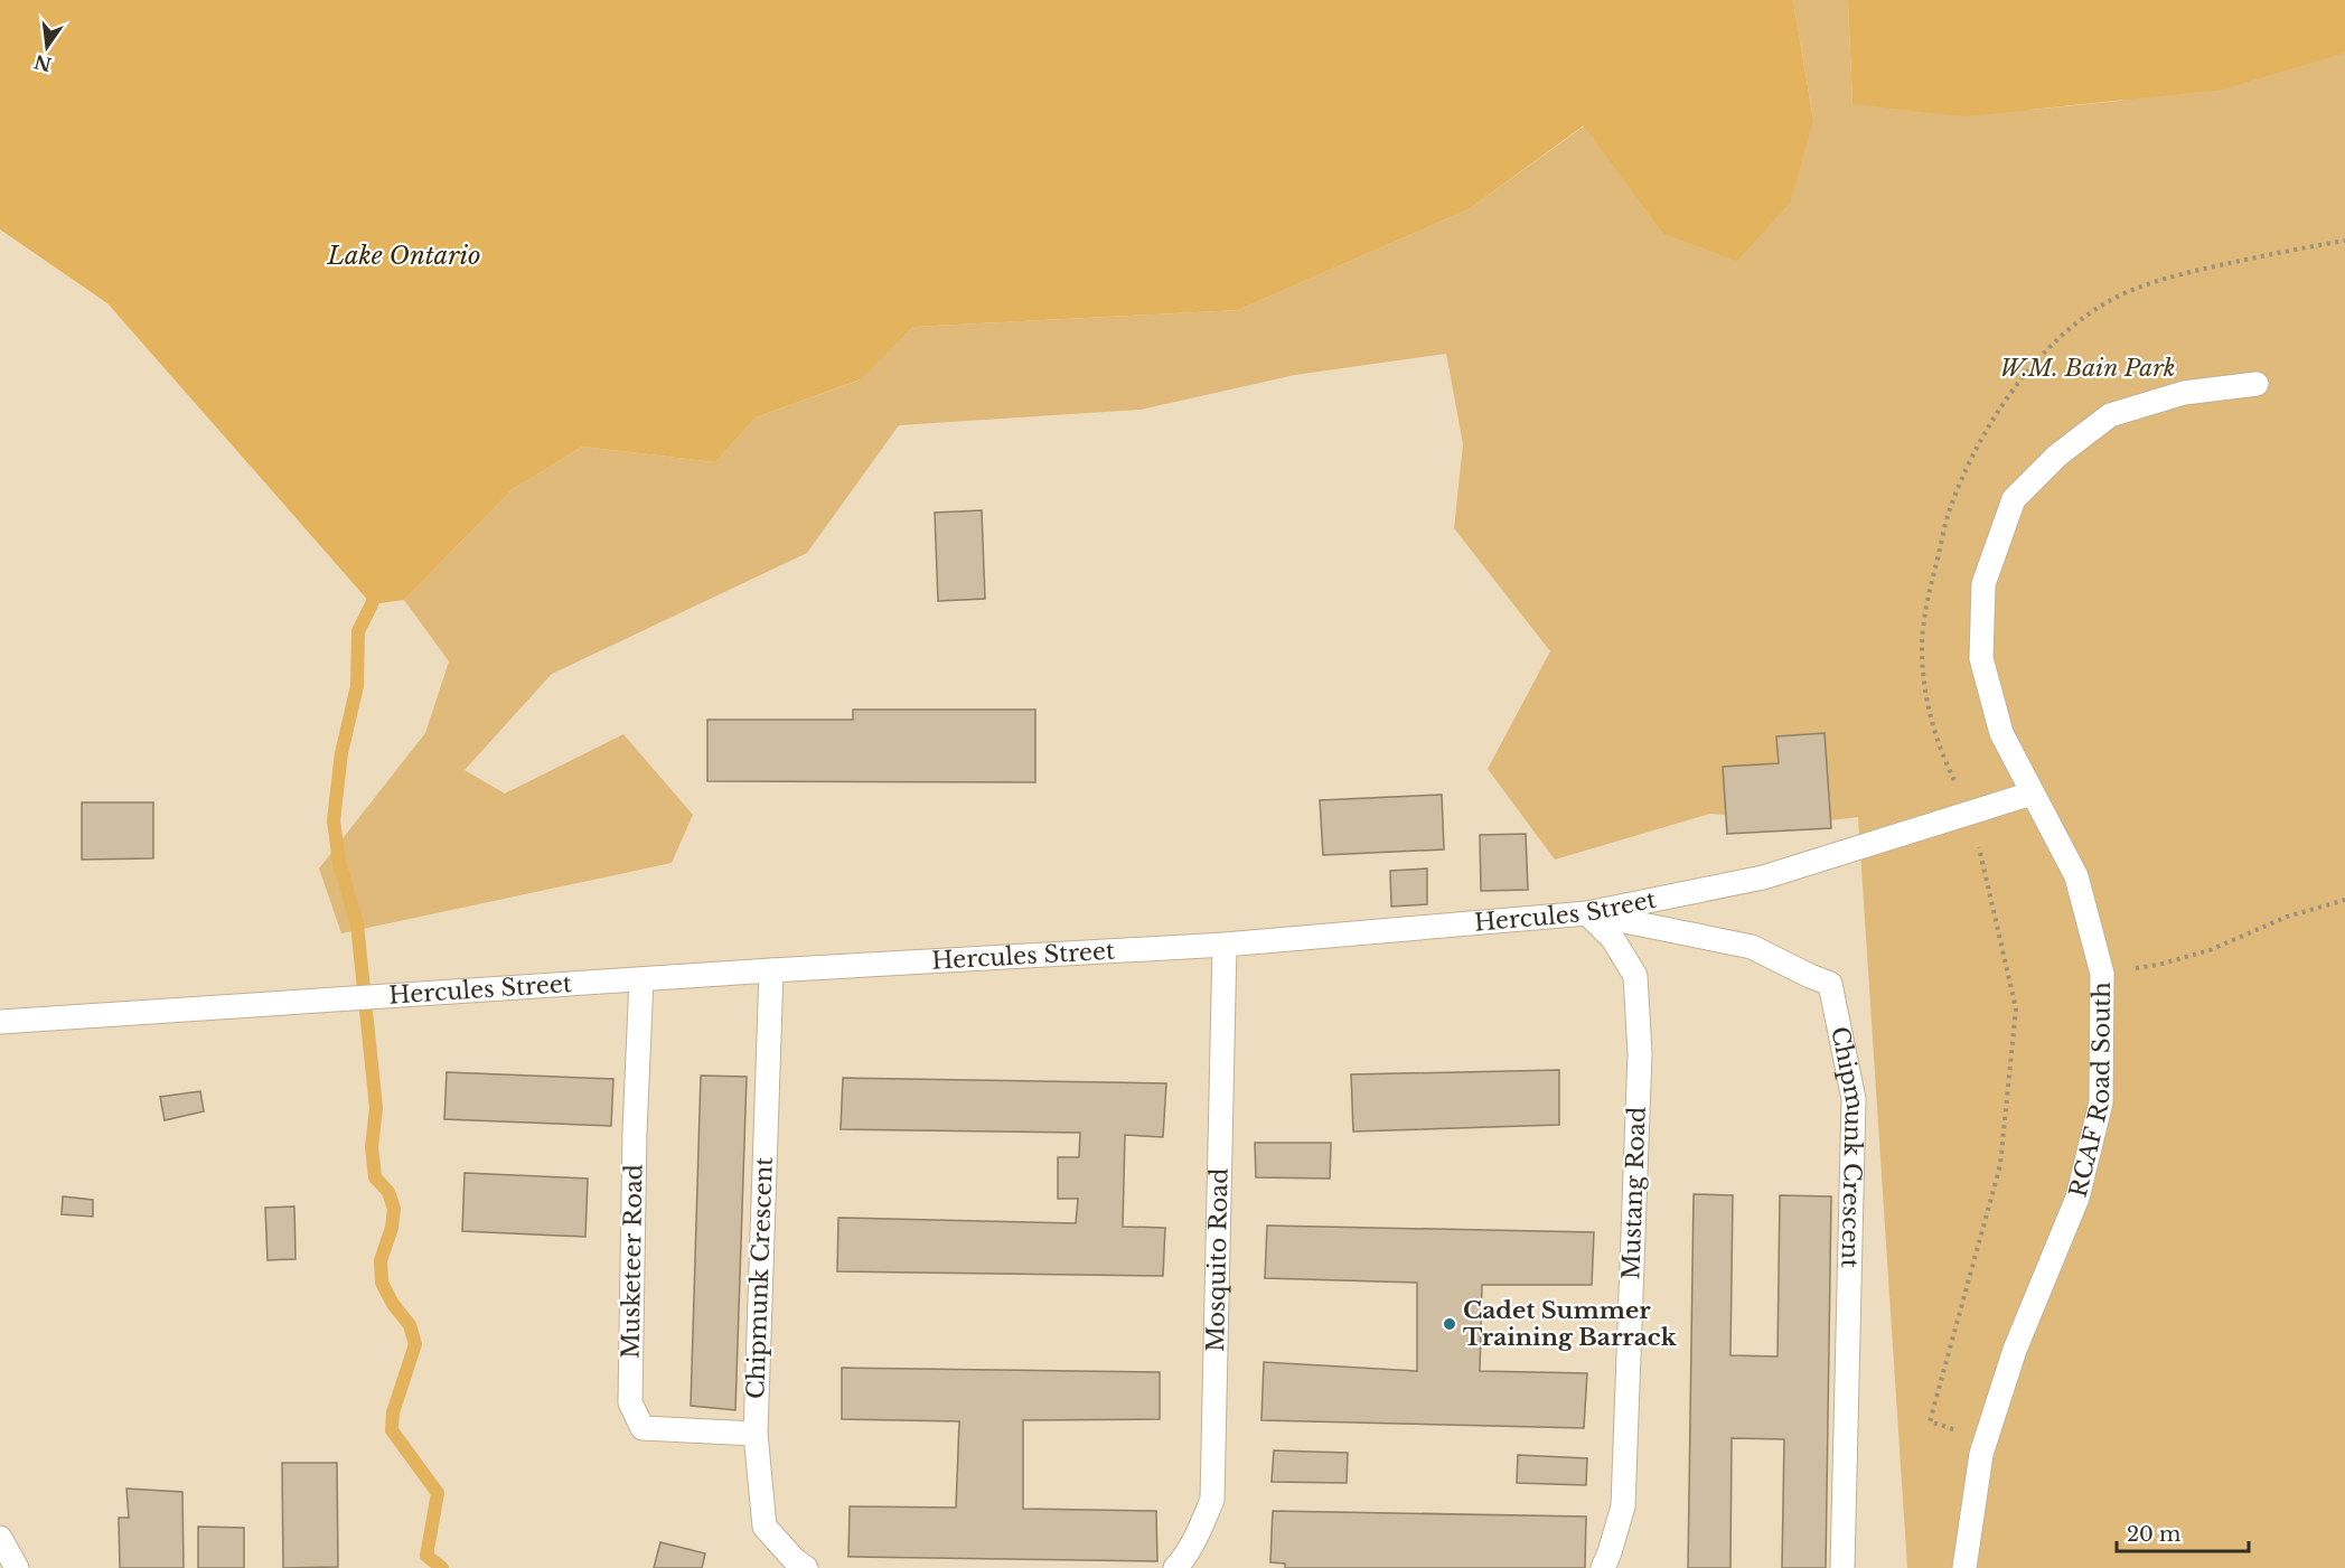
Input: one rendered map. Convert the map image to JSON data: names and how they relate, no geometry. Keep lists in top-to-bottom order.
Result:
{
  "streets": {
    "lane": [
      "Hercules Street",
      "RCAF Road South",
      "Chipmunk Crescent",
      "Mustang Road",
      "Musketeer Road",
      "Mosquito Road"
    ]
  },
  "crossings": [
    ["Hercules Street", "RCAF Road South"],
    ["Hercules Street", "Chipmunk Crescent"],
    ["Hercules Street", "Mustang Road"],
    ["Hercules Street", "Musketeer Road"],
    ["Hercules Street", "Mosquito Road"],
    ["Chipmunk Crescent", "Mustang Road"],
    ["Chipmunk Crescent", "Musketeer Road"]
  ],
  "water": ["Lake Ontario"],
  "parks": ["W.M. Bain Park"],
  "places": ["Cadet Summer Training Barrack"],
  "scale_bar": "20 m",
  "north": "bottom"
}
